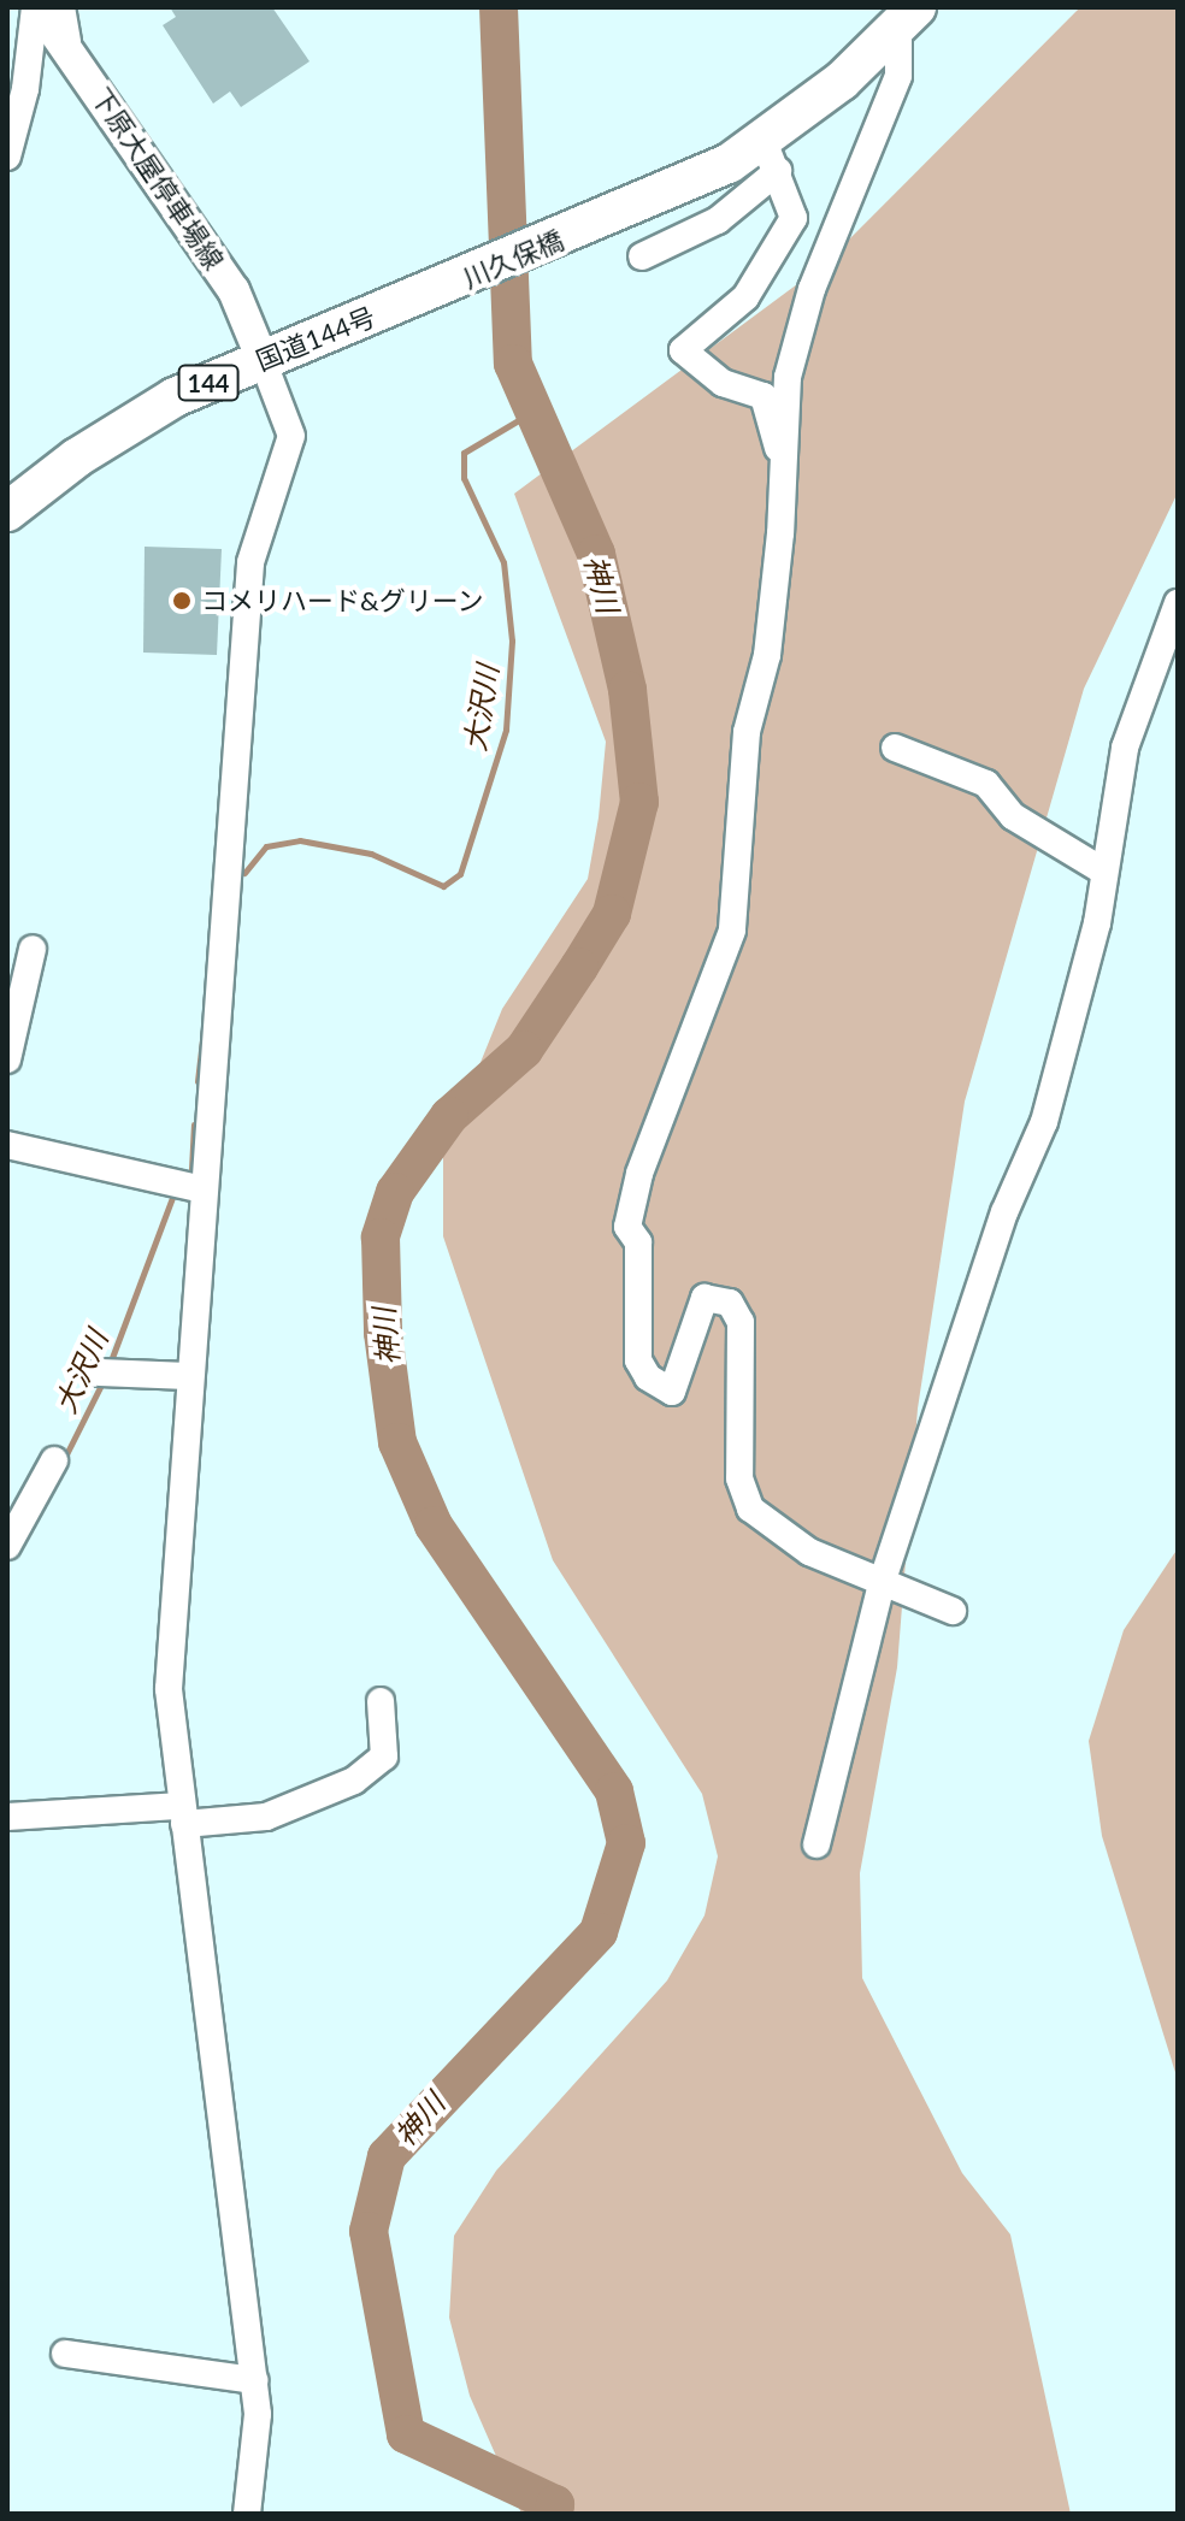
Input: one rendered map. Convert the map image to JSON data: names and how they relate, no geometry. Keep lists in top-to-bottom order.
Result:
{
  "streets": {
    "highway": ["川久保橋", "国道144号", "144"],
    "main road": ["下原大屋停車場線"]
  },
  "crossings": [
    ["下原大屋停車場線", "国道144号"],
    ["川久保橋", "国道144号"],
    ["川久保橋", "144"]
  ],
  "water": ["神川", "大沢川"],
  "places": ["コメリハード&グリーン"]
}
